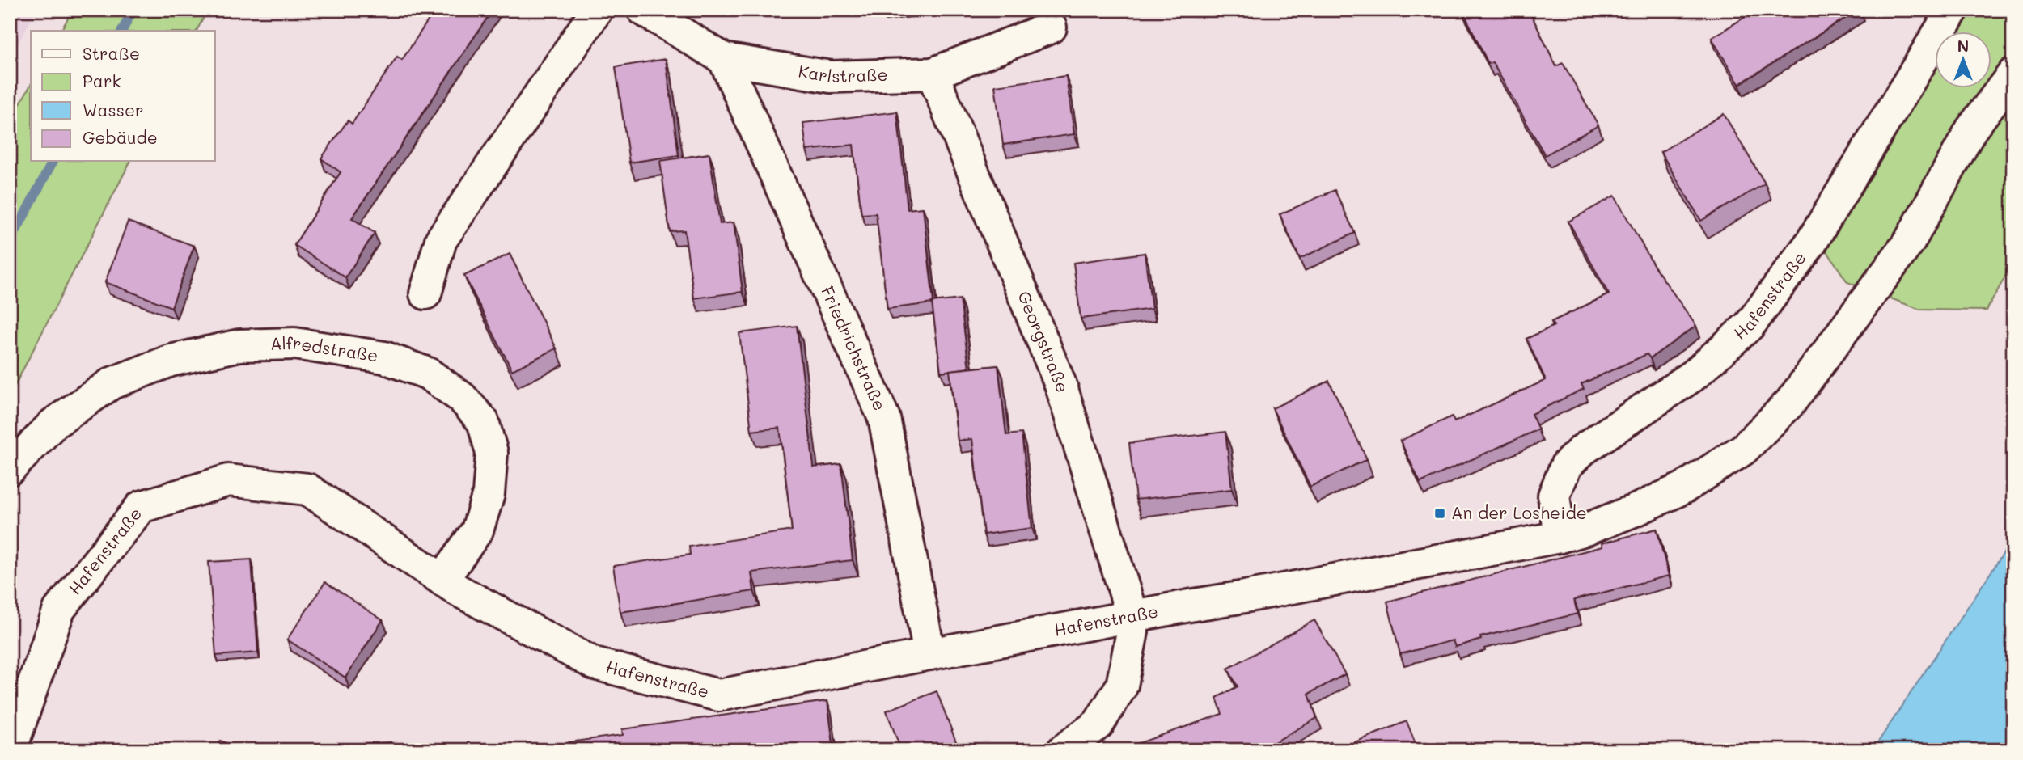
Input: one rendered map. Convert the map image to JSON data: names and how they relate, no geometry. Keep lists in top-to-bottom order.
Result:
{
  "streets": {
    "street": [
      "Karlstraße",
      "Hafenstraße",
      "Georgstraße",
      "Friedrichstraße",
      "Alfredstraße"
    ]
  },
  "crossings": [
    ["Karlstraße", "Georgstraße"],
    ["Karlstraße", "Friedrichstraße"],
    ["Hafenstraße", "Georgstraße"],
    ["Hafenstraße", "Friedrichstraße"],
    ["Hafenstraße", "Alfredstraße"]
  ],
  "places": {
    "transit": ["An der Losheide"]
  },
  "legend": [
    "Straße",
    "Park",
    "Wasser",
    "Gebäude"
  ],
  "north": "top"
}
